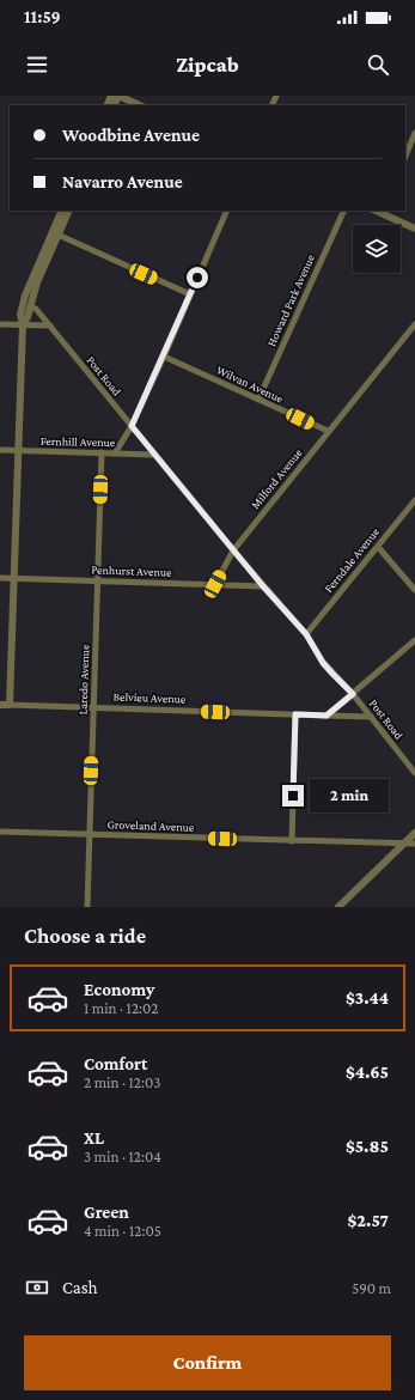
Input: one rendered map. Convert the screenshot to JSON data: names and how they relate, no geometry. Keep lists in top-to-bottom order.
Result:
{
  "streets": {
    "street": [
      "Howard Park Avenue",
      "Post Road",
      "Wilvan Avenue",
      "Fernhill Avenue",
      "Milford Avenue",
      "Ferndale Avenue",
      "Penhurst Avenue",
      "Laredo Avenue",
      "Belvieu Avenue",
      "Groveland Avenue"
    ]
  },
  "crossings": [
    ["Howard Park Avenue", "Wilvan Avenue"],
    ["Post Road", "Fernhill Avenue"],
    ["Post Road", "Milford Avenue"],
    ["Post Road", "Ferndale Avenue"],
    ["Post Road", "Penhurst Avenue"],
    ["Post Road", "Belvieu Avenue"],
    ["Wilvan Avenue", "Milford Avenue"],
    ["Fernhill Avenue", "Laredo Avenue"],
    ["Milford Avenue", "Penhurst Avenue"],
    ["Penhurst Avenue", "Laredo Avenue"],
    ["Laredo Avenue", "Belvieu Avenue"],
    ["Laredo Avenue", "Groveland Avenue"]
  ],
  "page": {
    "status": "11:59",
    "header": "Zipcab",
    "banner": ["Woodbine Avenue", "Navarro Avenue"],
    "bubble": "2 min",
    "heading": "Choose a ride",
    "list": [
      {
        "name": "Economy",
        "note": "1 min · 12:02",
        "value": "$3.44"
      },
      {
        "name": "Comfort",
        "note": "2 min · 12:03",
        "value": "$4.65"
      },
      {
        "name": "XL",
        "note": "3 min · 12:04",
        "value": "$5.85"
      },
      {
        "name": "Green",
        "note": "4 min · 12:05",
        "value": "$2.57"
      }
    ],
    "pay": ["Cash", "590 m"],
    "buttons": "Confirm"
  }
}
